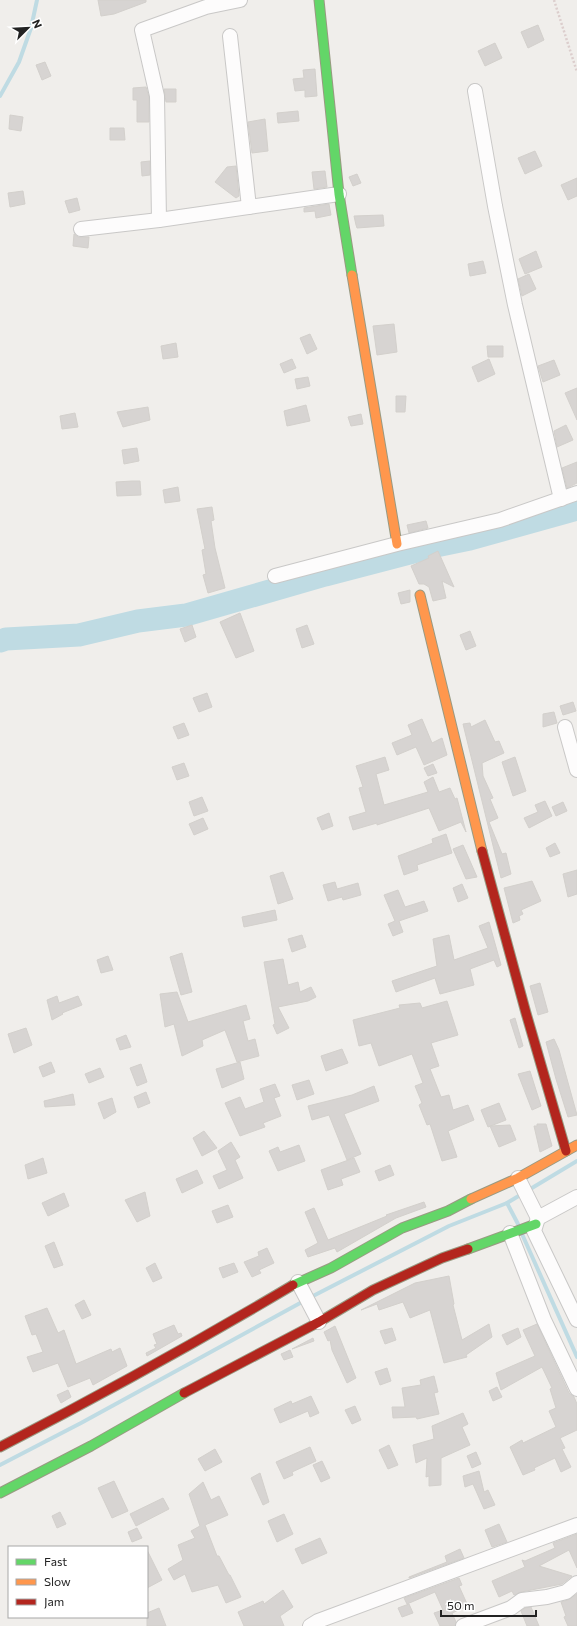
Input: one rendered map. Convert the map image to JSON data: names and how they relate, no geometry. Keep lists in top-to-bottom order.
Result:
{
  "legend": ["Fast", "Slow", "Jam"],
  "scale_bar": "50 m",
  "north": "top right"
}
